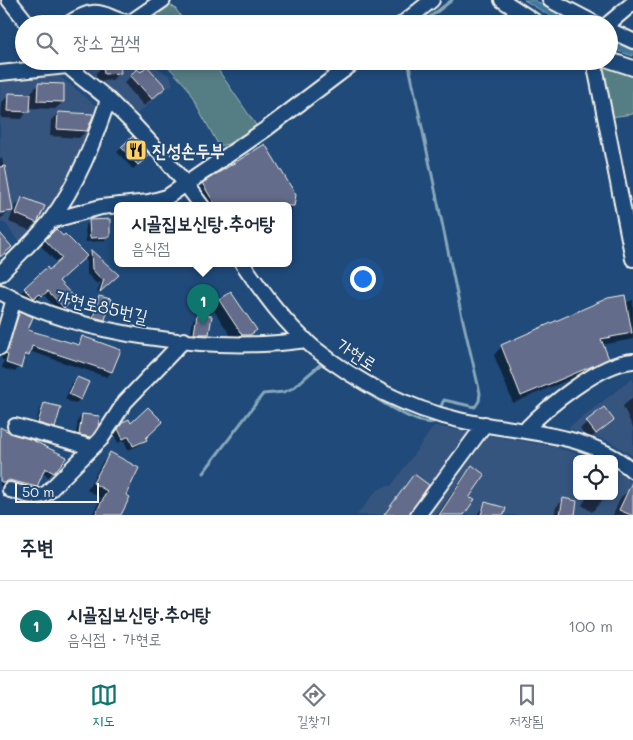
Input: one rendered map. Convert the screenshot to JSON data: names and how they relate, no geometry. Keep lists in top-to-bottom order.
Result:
{
  "streets": {
    "street": ["가현로85번길", "가현로"]
  },
  "crossings": [
    ["가현로85번길", "가현로"]
  ],
  "places": {
    "restaurant": ["진성손두부"]
  },
  "scale_bar": "50 m",
  "page": {
    "search": "장소 검색",
    "popup": ["시골집보신탕.추어탕", "음식점"],
    "pins": "1",
    "scale": "50 m",
    "heading": "주변",
    "list": [
      {
        "mark": "1",
        "name": "시골집보신탕.추어탕",
        "note": "음식점 · 가현로",
        "value": "100 m"
      }
    ],
    "nav": ["지도", "길찾기", "저장됨"]
  }
}
